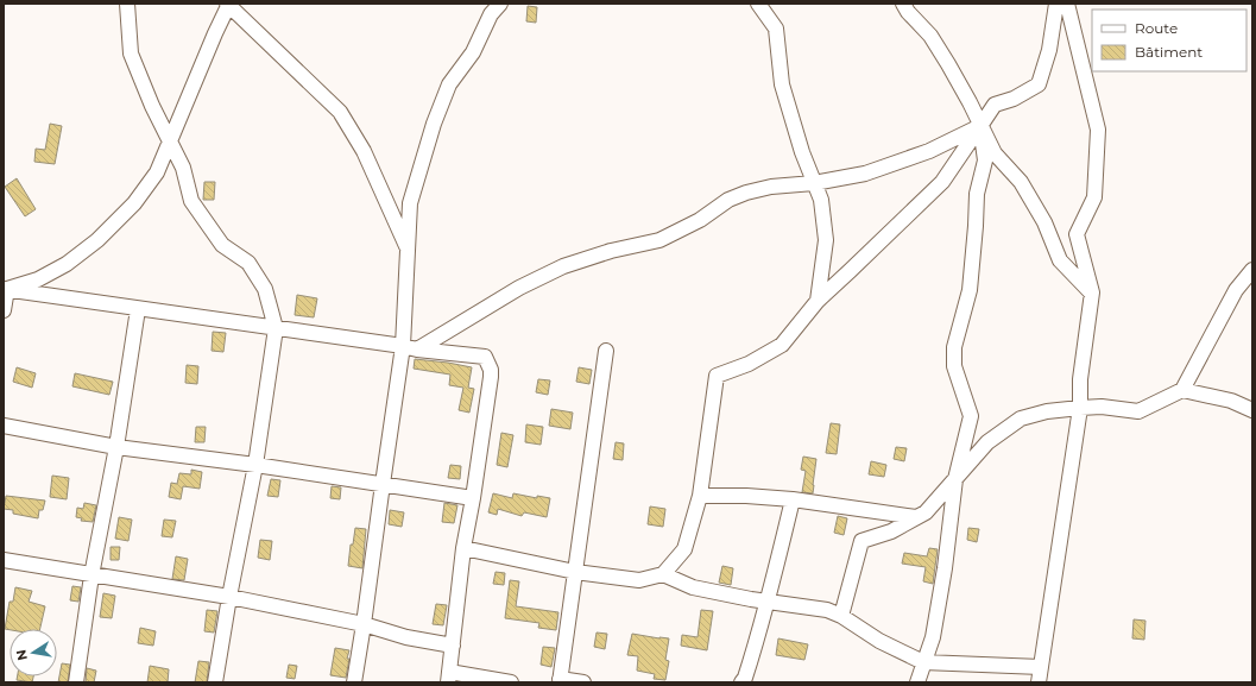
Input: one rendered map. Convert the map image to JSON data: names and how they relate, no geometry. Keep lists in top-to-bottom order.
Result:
{
  "legend": ["Route", "Bâtiment"],
  "north": "left"
}
